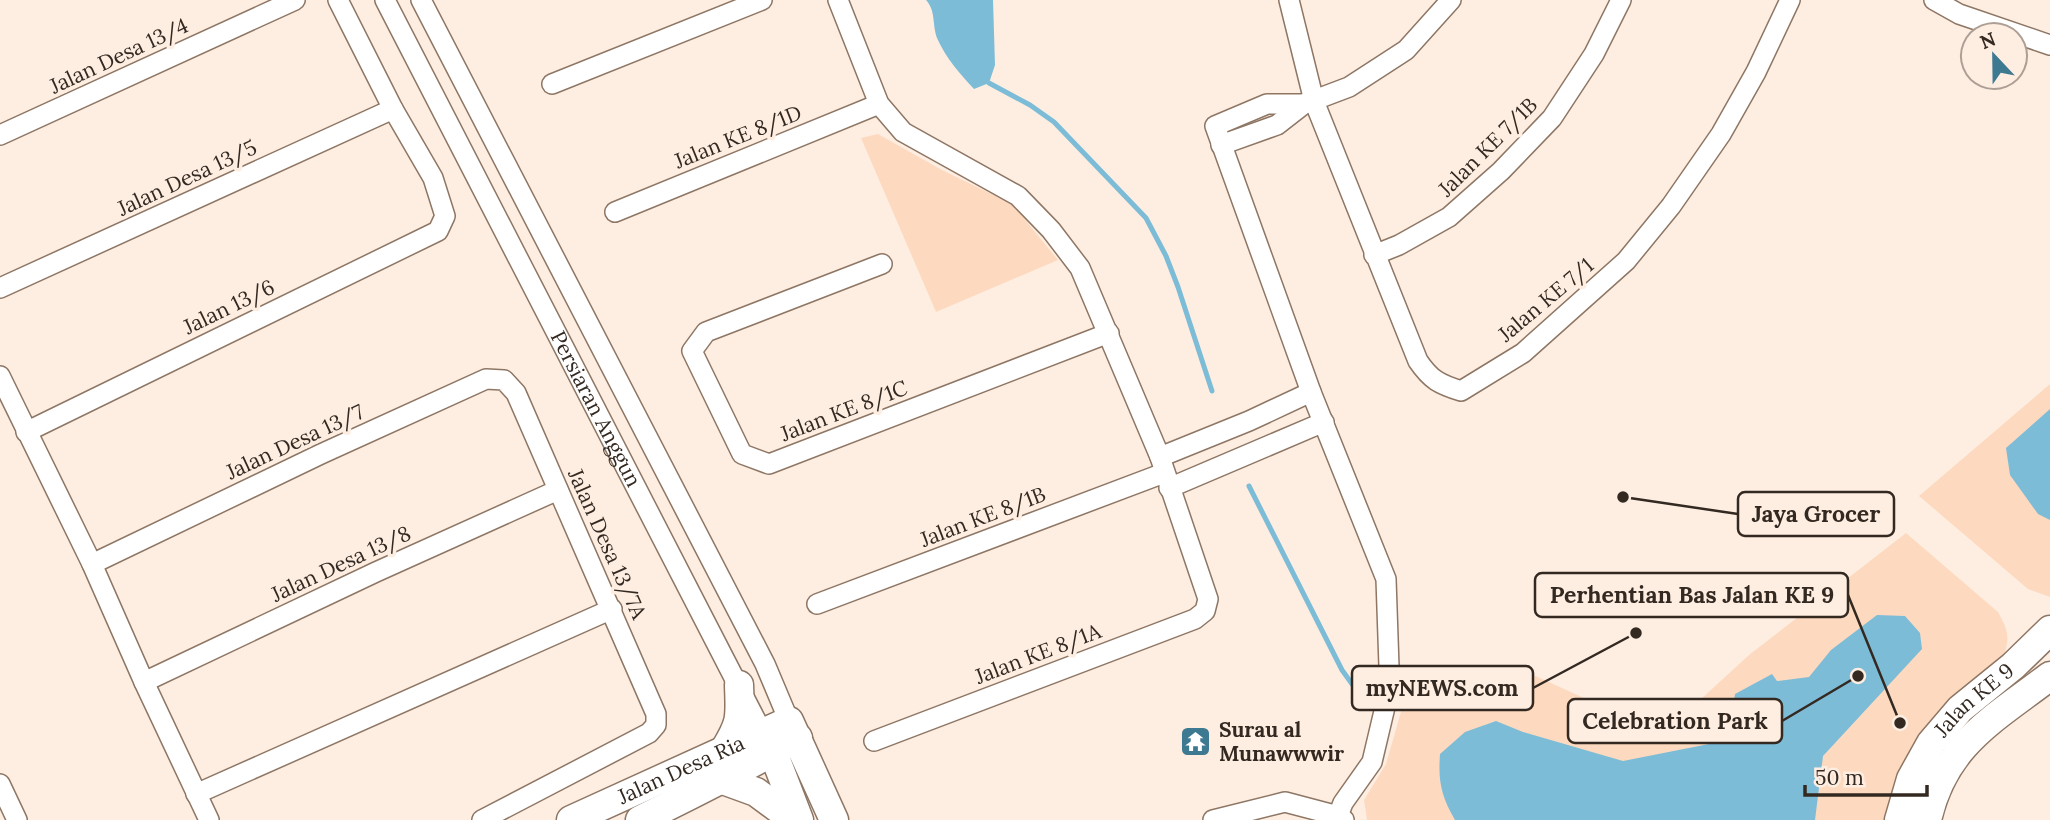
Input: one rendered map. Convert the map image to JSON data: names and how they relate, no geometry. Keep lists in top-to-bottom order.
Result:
{
  "streets": {
    "main road": ["Persiaran Anggun", "Jalan KE 9", "Jalan Desa Ria"],
    "street": [
      "Jalan Desa 13/4",
      "Jalan KE 8/1D",
      "Jalan KE 7/1B",
      "Jalan Desa 13/5",
      "Jalan KE 7/1",
      "Jalan 13/6",
      "Jalan KE 8/1C",
      "Jalan Desa 13/7",
      "Jalan KE 8/1B",
      "Jalan Desa 13/7A",
      "Jalan Desa 13/8",
      "Jalan KE 8/1A"
    ]
  },
  "crossings": [
    ["Jalan KE 7/1B", "Jalan KE 7/1"],
    ["Jalan Desa 13/5", "Jalan 13/6"],
    ["Persiaran Anggun", "Jalan Desa Ria"],
    ["Jalan Desa 13/7", "Jalan Desa 13/7A"],
    ["Jalan KE 8/1B", "Jalan KE 8/1A"],
    ["Jalan Desa 13/7A", "Jalan Desa 13/8"]
  ],
  "places": {
    "other": [
      "Jaya Grocer",
      "myNEWS.com",
      "Celebration Park",
      "Perhentian Bas Jalan KE 9"
    ],
    "temple": ["Surau al Munawwwir"]
  },
  "scale_bar": "50 m",
  "north": "top"
}
